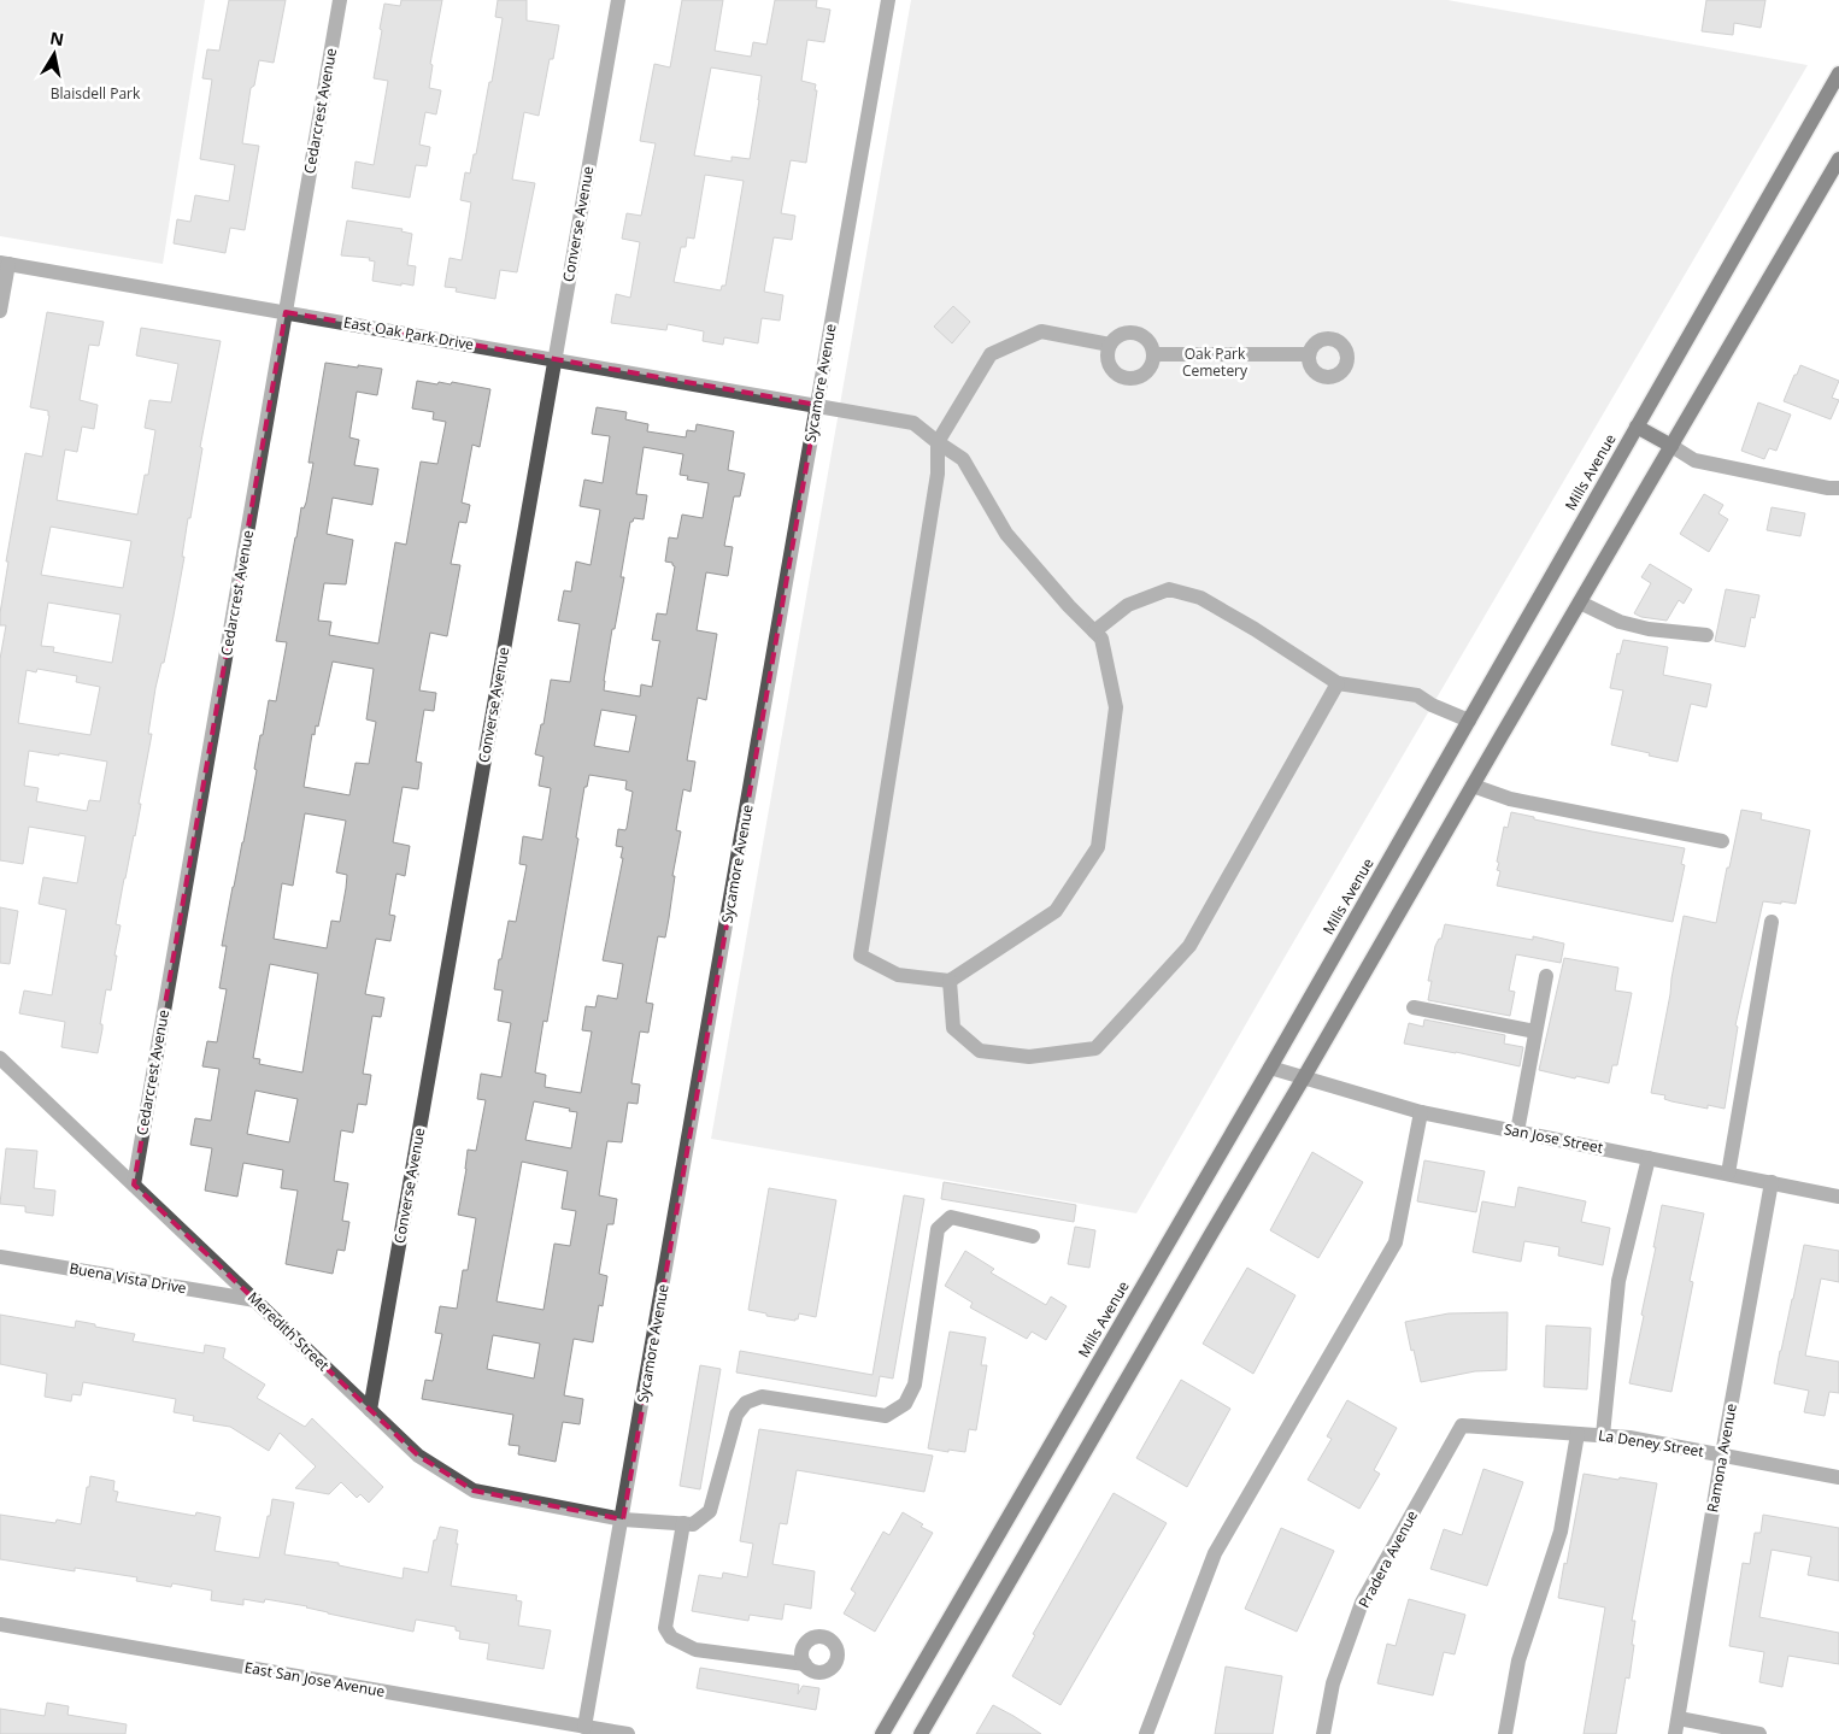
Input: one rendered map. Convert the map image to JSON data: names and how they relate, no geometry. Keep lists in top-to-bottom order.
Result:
{
  "streets": {
    "main road": ["Mills Avenue"],
    "street": [
      "Cedarcrest Avenue",
      "Converse Avenue",
      "East Oak Park Drive",
      "Sycamore Avenue",
      "San Jose Street",
      "Buena Vista Drive",
      "Meredith Street",
      "La Deney Street",
      "Ramona Avenue",
      "Pradera Avenue",
      "East San Jose Avenue"
    ]
  },
  "crossings": [
    ["Cedarcrest Avenue", "East Oak Park Drive"],
    ["Cedarcrest Avenue", "Meredith Street"],
    ["Converse Avenue", "East Oak Park Drive"],
    ["Converse Avenue", "Meredith Street"],
    ["East Oak Park Drive", "Sycamore Avenue"],
    ["Sycamore Avenue", "Meredith Street"],
    ["Sycamore Avenue", "East San Jose Avenue"],
    ["Mills Avenue", "San Jose Street"],
    ["San Jose Street", "Ramona Avenue"],
    ["Buena Vista Drive", "Meredith Street"],
    ["La Deney Street", "Ramona Avenue"],
    ["La Deney Street", "Pradera Avenue"]
  ],
  "parks": ["Blaisdell Park", "Oak Park Cemetery"],
  "north": "top"
}
